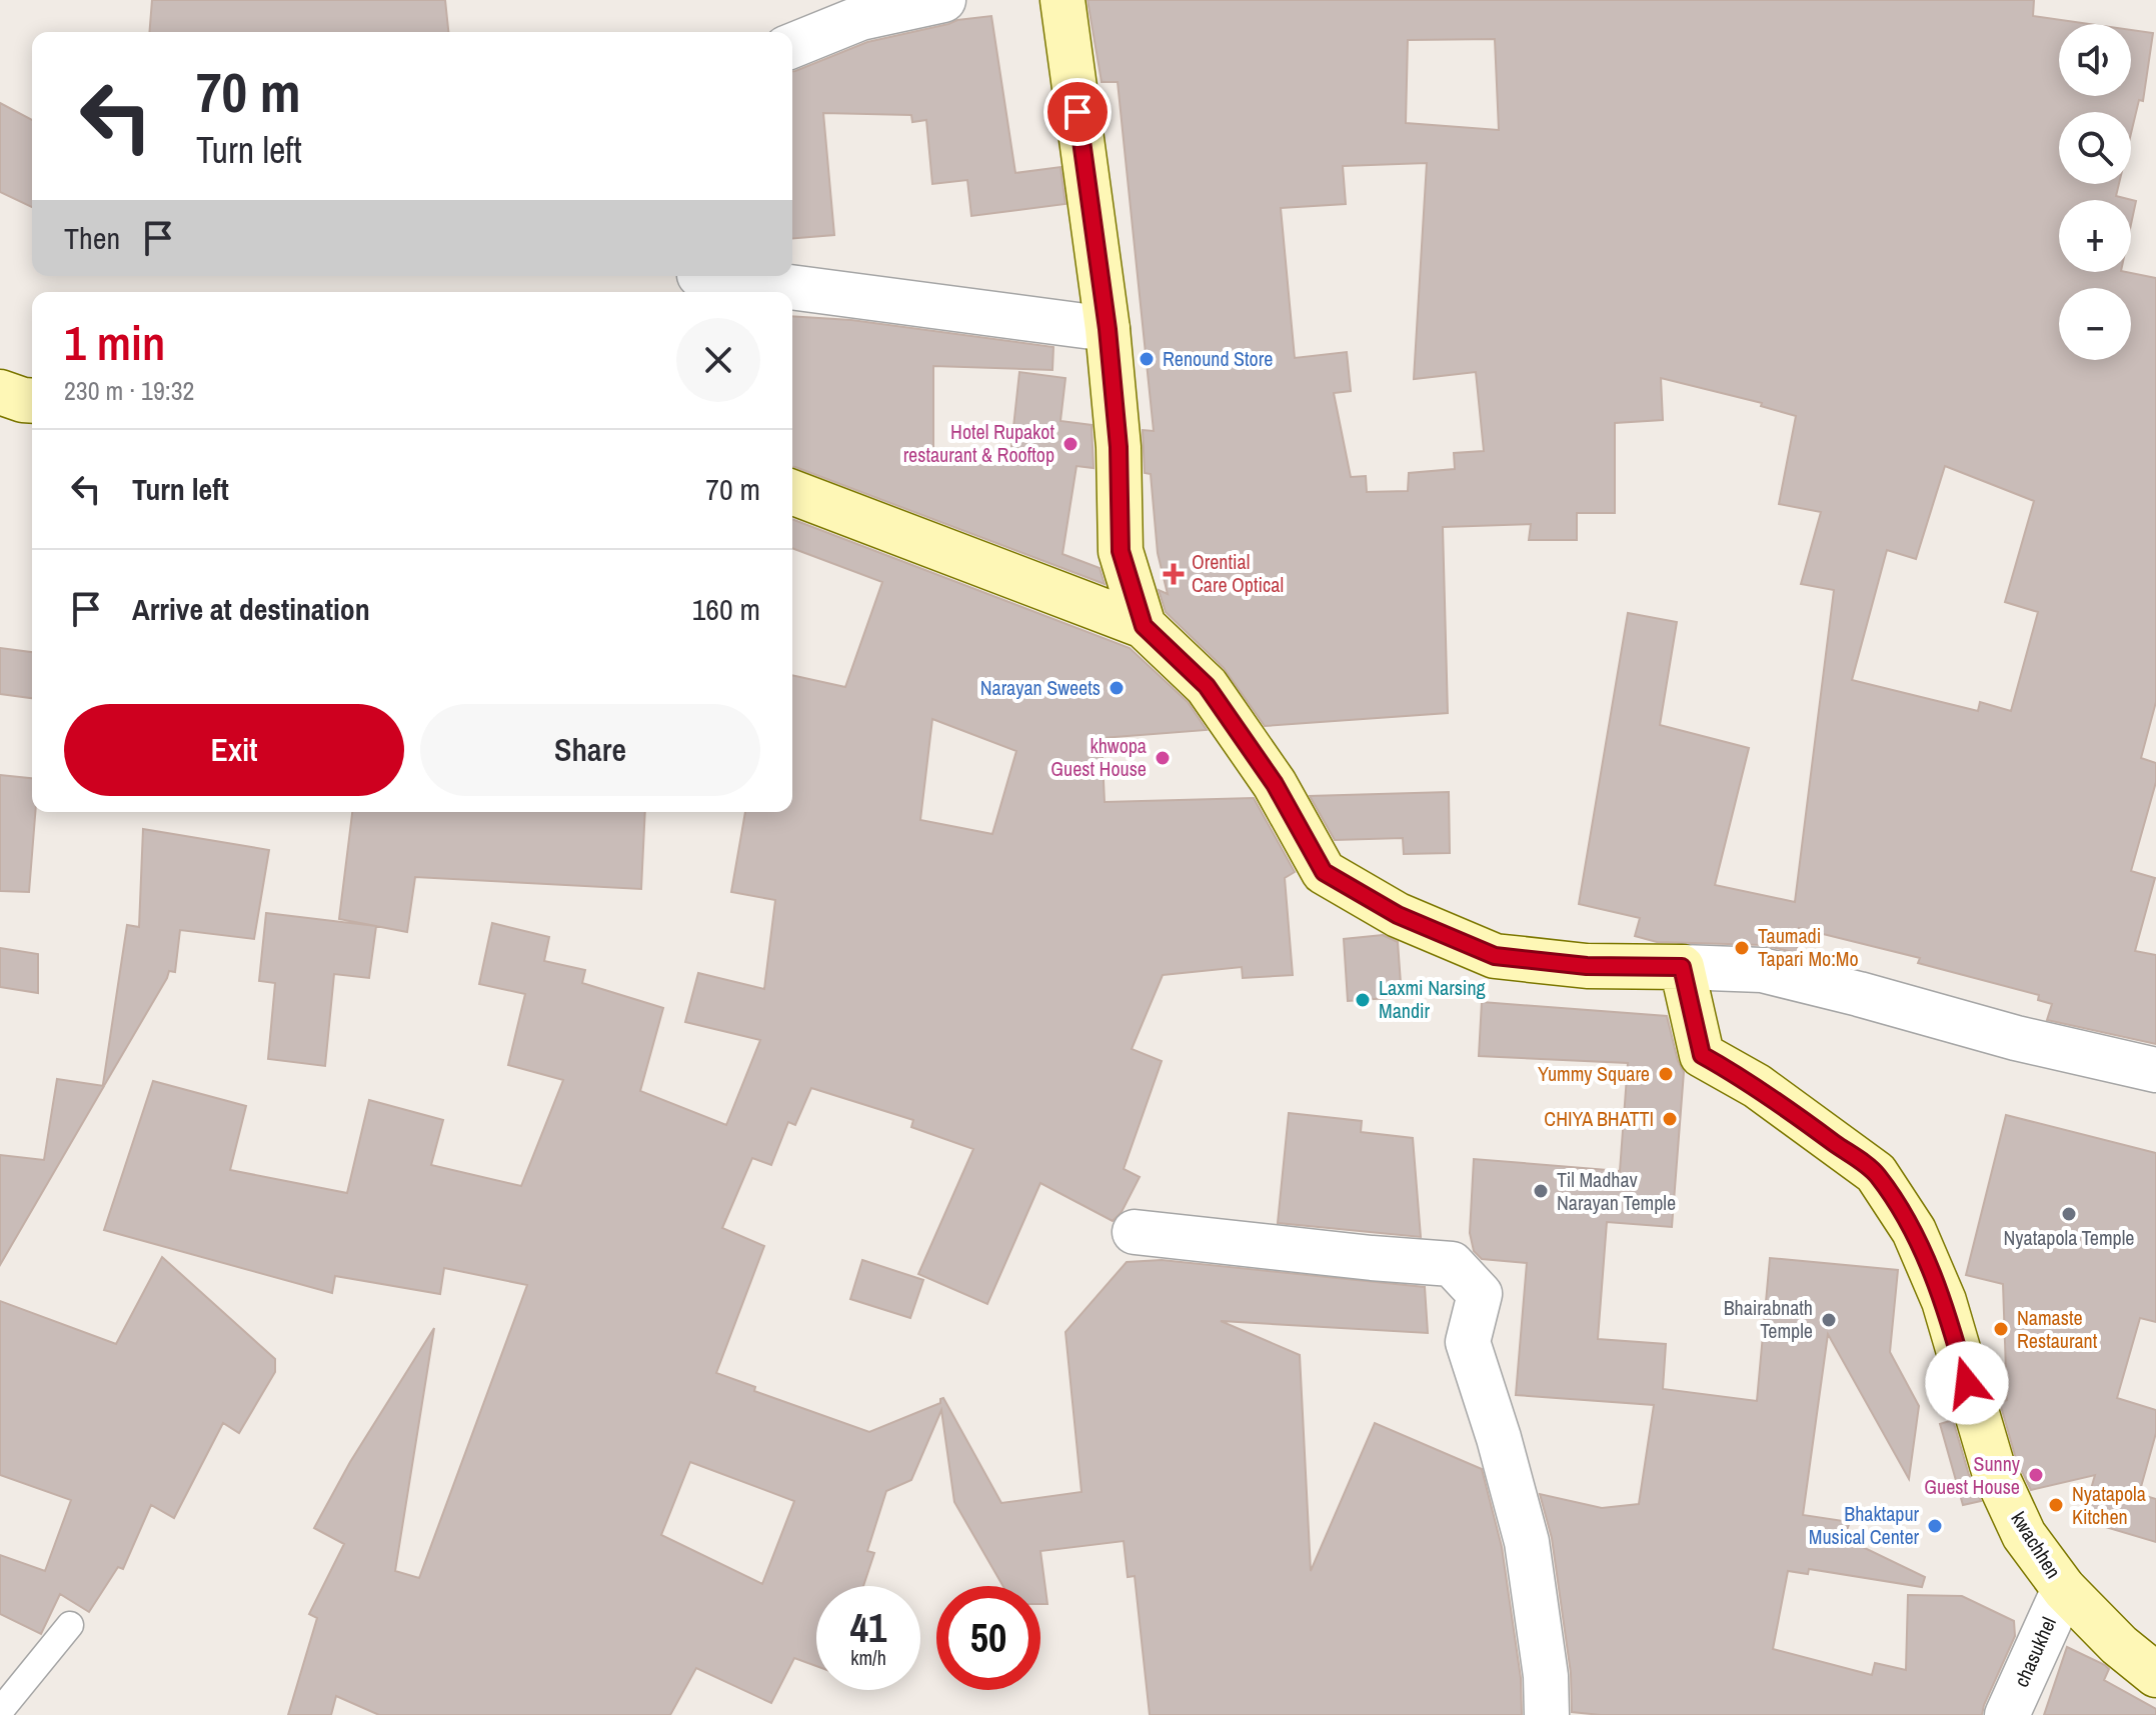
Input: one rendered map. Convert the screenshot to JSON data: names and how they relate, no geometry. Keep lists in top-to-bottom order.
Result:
{
  "streets": {
    "main road": ["kwachhen"],
    "street": ["chasukhel"]
  },
  "crossings": [
    ["kwachhen", "chasukhel"]
  ],
  "places": {
    "other": [
      "Renound Store",
      "Hotel Rupakot restaurant & Rooftop",
      "Narayan Sweets",
      "khwopa Guest House",
      "Taumadi Tapari Mo:Mo",
      "Laxmi Narsing Mandir",
      "Yummy Square",
      "CHIYA BHATTI",
      "Til Madhav Narayan Temple",
      "Nyatapola Temple",
      "Bhairabnath Temple",
      "Namaste Restaurant",
      "Sunny Guest House",
      "Nyatapola Kitchen",
      "Bhaktapur Musical Center"
    ],
    "health": ["Orential Care Optical"]
  },
  "page": {
    "map_buttons": ["+", "−"],
    "turn": ["70 m", "Turn left"],
    "then": "Then",
    "heading": ["1 min", "230 m · 19:32"],
    "list": [
      {
        "name": "Turn left",
        "value": "70 m"
      },
      {
        "name": "Arrive at destination",
        "value": "160 m"
      }
    ],
    "buttons": ["Exit", "Share"],
    "speed": "41 km/h",
    "limit": "50"
  }
}
